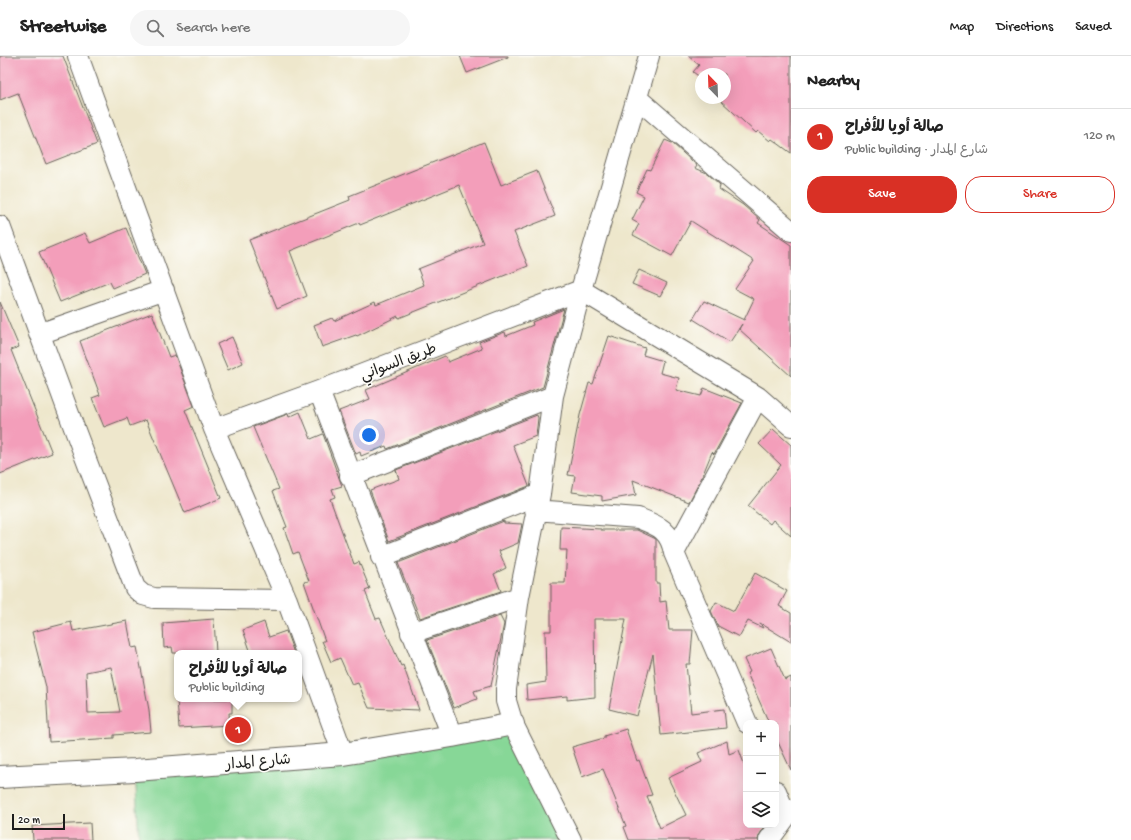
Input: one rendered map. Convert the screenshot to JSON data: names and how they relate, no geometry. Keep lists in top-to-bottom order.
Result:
{
  "streets": {
    "street": ["طريق السواني", "شارع المدار"]
  },
  "scale_bar": "20 m",
  "north": "top left",
  "page": {
    "header": "Streetwise",
    "search": "Search here",
    "nav": ["Map", "Directions", "Saved"],
    "heading": "Nearby",
    "list": [
      {
        "mark": "1",
        "name": "صالة أويا للأفراح",
        "note": "Public building · شارع المدار",
        "value": "120 m"
      }
    ],
    "buttons": ["Save", "Share"],
    "popup": ["صالة أويا للأفراح", "Public building"],
    "pins": "1",
    "map_buttons": ["+", "−"],
    "scale": "20 m"
  }
}
